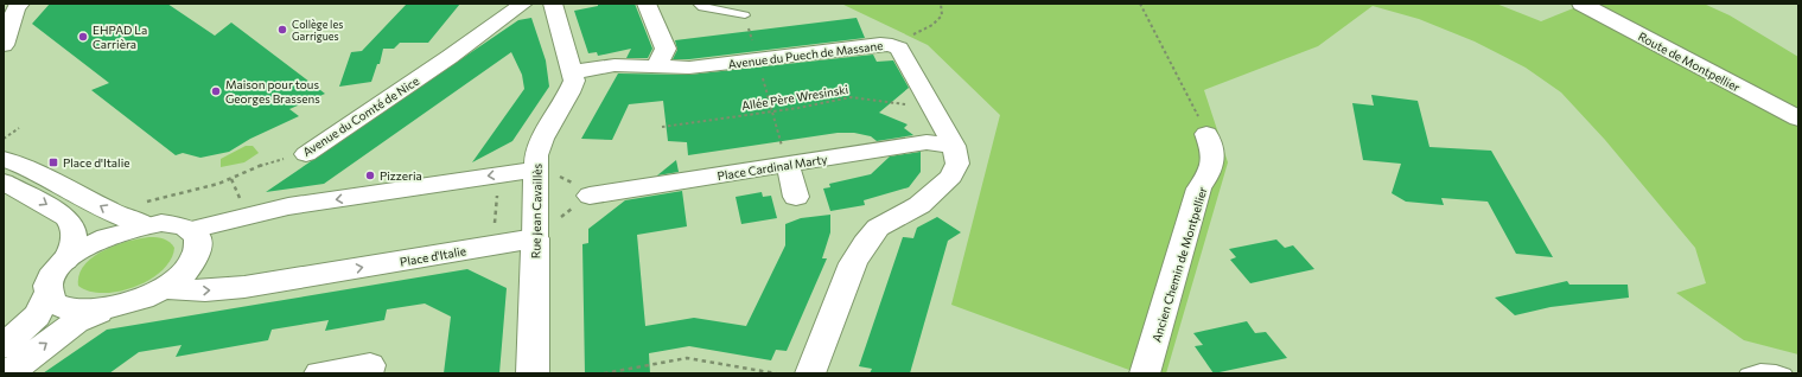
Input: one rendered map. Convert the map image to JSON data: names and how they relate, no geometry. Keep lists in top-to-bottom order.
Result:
{
  "streets": {
    "main road": ["Route de Montpellier", "Rue Jean Cavaillès", "Place d'Italie"],
    "street": [
      "Avenue du Puech de Massane",
      "Avenue du Comté de Nice",
      "Place Cardinal Marty",
      "Ancien Chemin de Montpellier"
    ],
    "path": ["Allée Père Wresinski"]
  },
  "crossings": [
    ["Avenue du Puech de Massane", "Allée Père Wresinski"],
    ["Avenue du Puech de Massane", "Place Cardinal Marty"],
    ["Avenue du Puech de Massane", "Rue Jean Cavaillès"],
    ["Rue Jean Cavaillès", "Place d'Italie"]
  ],
  "one_way": ["Place d'Italie"],
  "places": {
    "other": [
      "Collège les Garrigues",
      "EHPAD La Carrièra",
      "Maison pour tous Georges Brassens",
      "Pizzeria"
    ],
    "transit": ["Place d'Italie"]
  }
}
